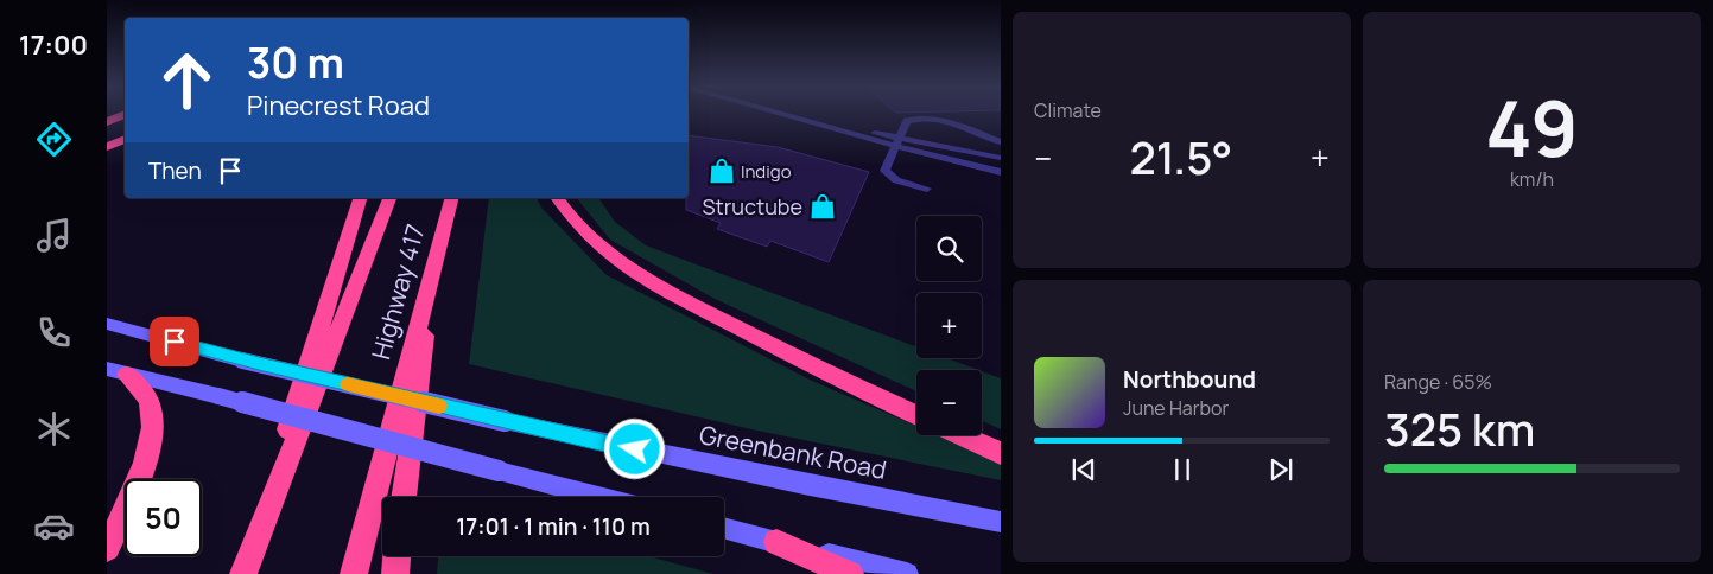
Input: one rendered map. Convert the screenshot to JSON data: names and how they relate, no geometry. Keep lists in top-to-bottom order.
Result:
{
  "streets": {
    "highway": ["Highway 417"],
    "main road": ["Greenbank Road"]
  },
  "places": {
    "shop": ["Indigo", "Structube"]
  },
  "page": {
    "tabs": "17:00",
    "tile": [
      "Climate",
      ["49", "km/h"],
      ["Range · 65%", "325 km"]
    ],
    "turn": ["30 m", "Pinecrest Road"],
    "heat": ["−", "21.5°", "+"],
    "then": "Then",
    "map_buttons": ["+", "−"],
    "song": ["Northbound", "June Harbor"],
    "limit": "50",
    "trip": "17:01 · 1 min · 110 m"
  }
}
